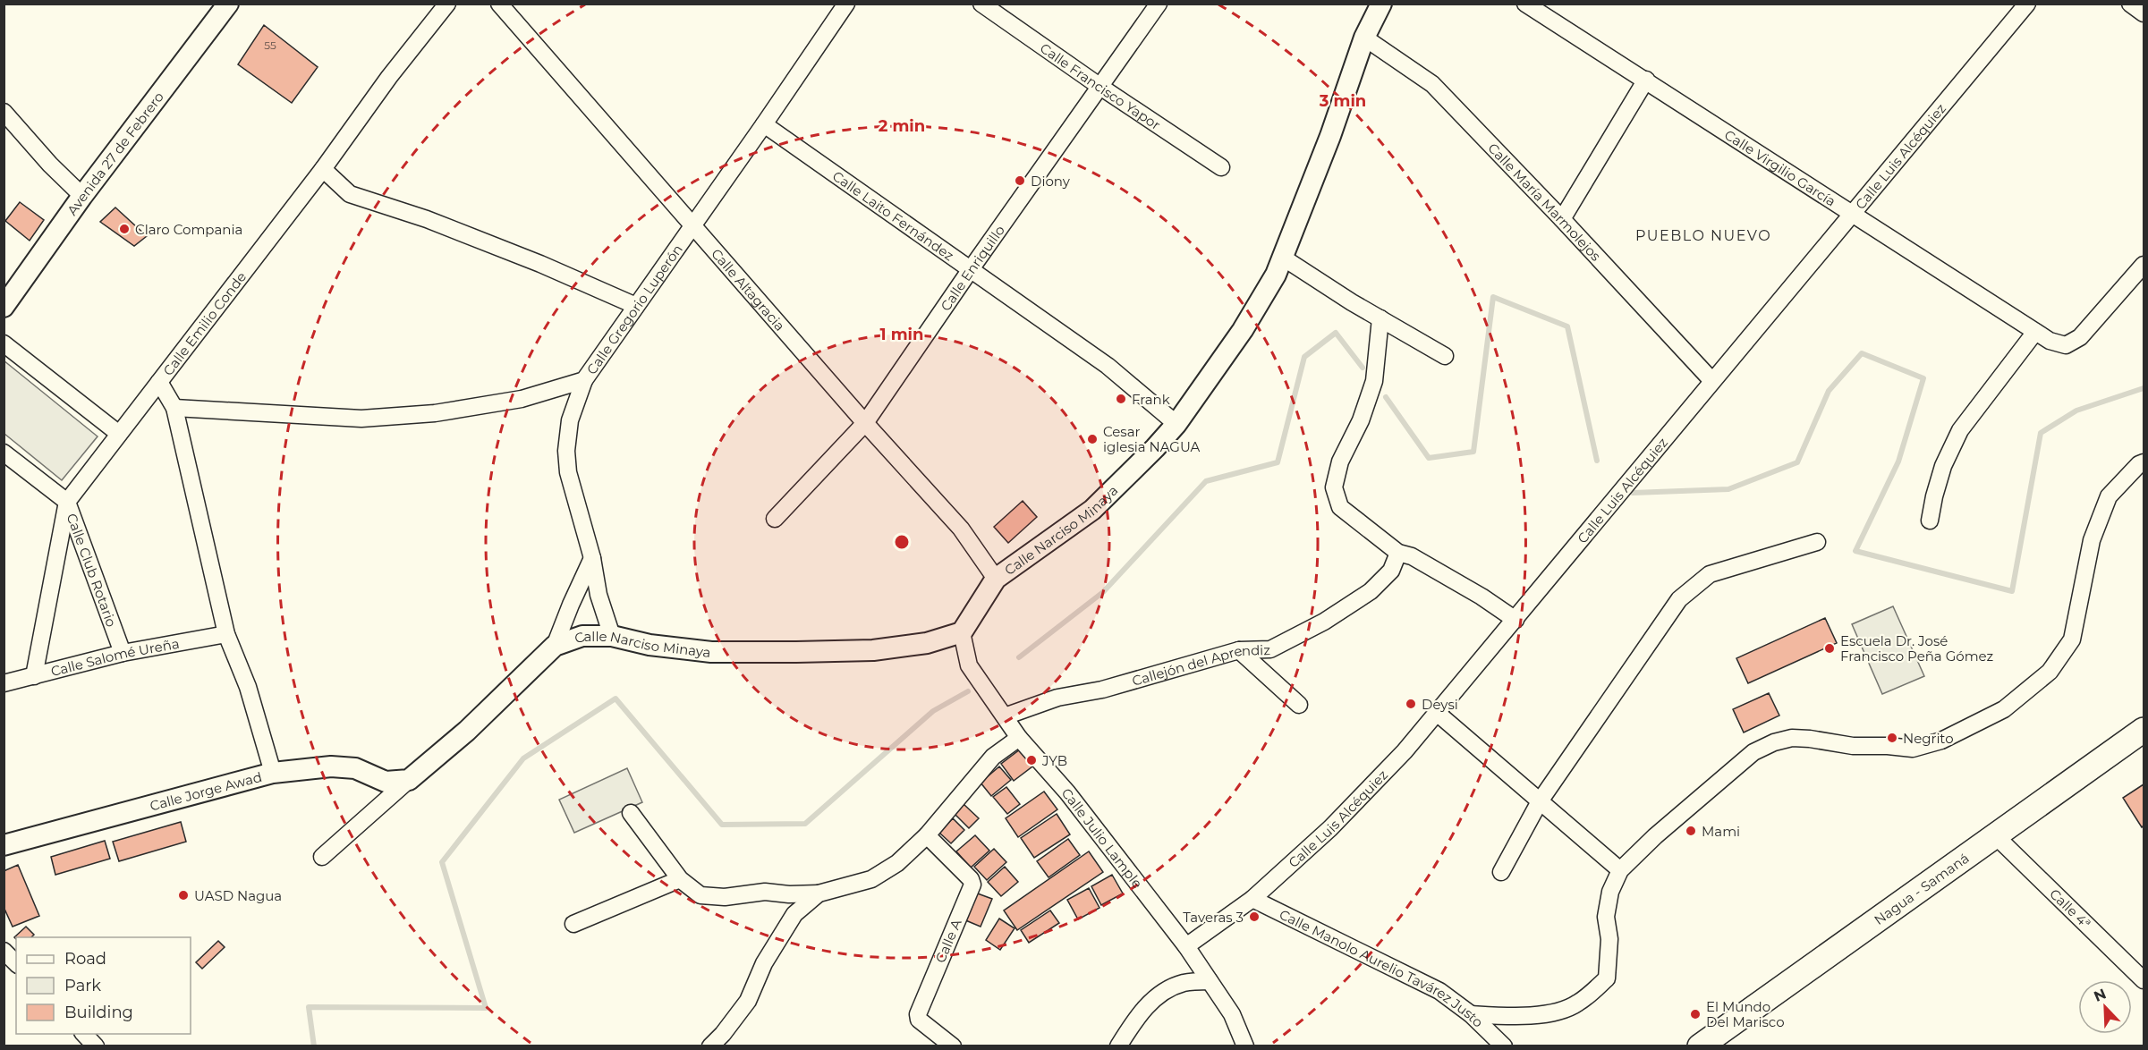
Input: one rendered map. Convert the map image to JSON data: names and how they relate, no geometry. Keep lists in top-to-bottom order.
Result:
{
  "streets": {
    "main road": ["Nagua - Samaná"],
    "street": [
      "Calle Francisco Yapor",
      "Avenida 27 de Febrero",
      "Calle Luis Alcéquiez",
      "Calle Virgilio García",
      "Calle María Marmolejos",
      "Calle Laito Fernández",
      "Calle Enriquillo",
      "Calle Altagracia",
      "Calle Gregorio Luperón",
      "Calle Emilio Conde",
      "Calle Narciso Minaya",
      "Calle Club Rotario",
      "Calle Salomé Ureña",
      "Callejón del Aprendiz",
      "Calle Jorge Awad",
      "Calle Julio Lample",
      "Calle 4ª",
      "Calle A",
      "Calle Manolo Aurelio Tavárez Justo"
    ]
  },
  "crossings": [
    ["Calle Francisco Yapor", "Calle Enriquillo"],
    ["Calle Luis Alcéquiez", "Calle Virgilio García"],
    ["Calle Luis Alcéquiez", "Calle María Marmolejos"],
    ["Calle Luis Alcéquiez", "Calle Julio Lample"],
    ["Calle Luis Alcéquiez", "Calle Manolo Aurelio Tavárez Justo"],
    ["Calle María Marmolejos", "Calle Narciso Minaya"],
    ["Calle Laito Fernández", "Calle Enriquillo"],
    ["Calle Laito Fernández", "Calle Gregorio Luperón"],
    ["Calle Laito Fernández", "Calle Narciso Minaya"],
    ["Calle Enriquillo", "Calle Altagracia"],
    ["Calle Altagracia", "Calle Gregorio Luperón"],
    ["Calle Altagracia", "Calle Narciso Minaya"],
    ["Calle Emilio Conde", "Calle Club Rotario"],
    ["Calle Emilio Conde", "Calle Salomé Ureña"],
    ["Calle Narciso Minaya", "Calle Jorge Awad"],
    ["Calle Narciso Minaya", "Calle Julio Lample"],
    ["Calle Club Rotario", "Calle Salomé Ureña"],
    ["Callejón del Aprendiz", "Calle Julio Lample"],
    ["Nagua - Samaná", "Calle 4ª"]
  ],
  "districts": ["PUEBLO NUEVO"],
  "places": [
    "Diony",
    "Claro Compania",
    "Frank",
    "Cesar iglesia NAGUA",
    "Escuela Dr. José Francisco Peña Gómez",
    "Deysi",
    "Negrito",
    "JYB",
    "Mami",
    "UASD Nagua",
    "Taveras 3",
    "El Mundo Del Marisco"
  ],
  "house_numbers": ["55"],
  "legend": ["Road", "Park", "Building"],
  "north": "top left",
  "rings": ["3 min", "2 min", "1 min"]
}
